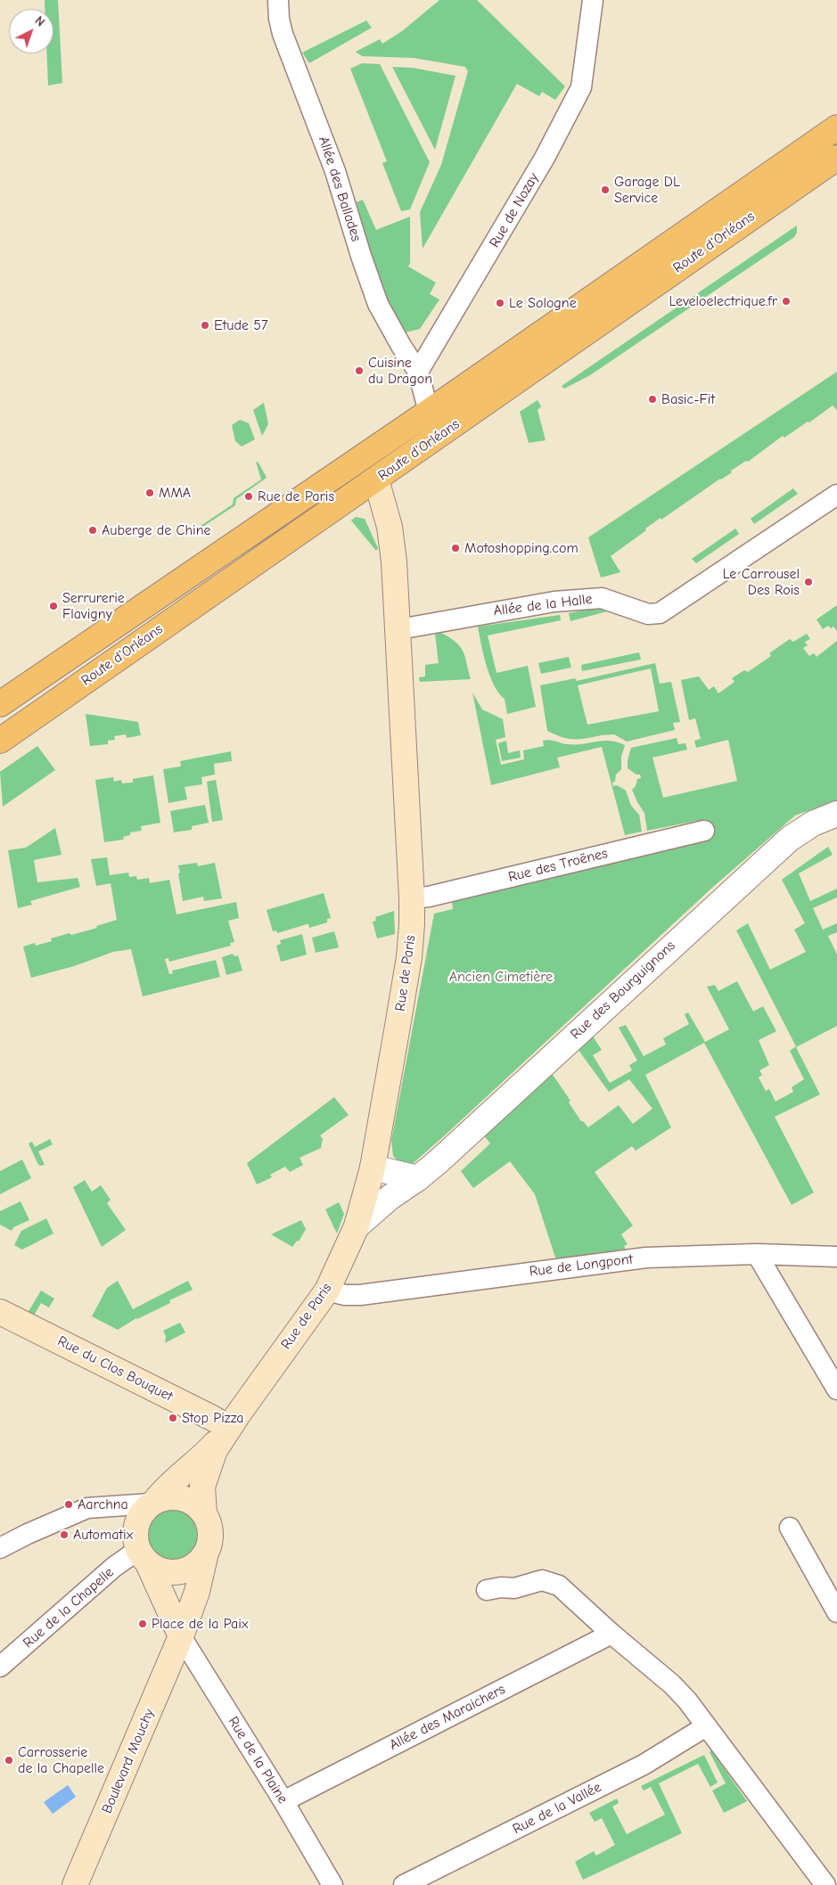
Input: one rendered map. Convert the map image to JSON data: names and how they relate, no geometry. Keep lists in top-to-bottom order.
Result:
{
  "streets": {
    "main road": [
      "Route d'Orléans",
      "Rue de Paris",
      "Rue du Clos Bouquet",
      "Boulevard Mouchy"
    ],
    "street": [
      "Allée des Ballades",
      "Rue de Nozay",
      "Allée de la Halle",
      "Rue des Troënes",
      "Rue des Bourguignons",
      "Rue de Longpont",
      "Rue de la Chapelle",
      "Allée des Maraichers",
      "Rue de la Plaine",
      "Rue de la Vallée"
    ]
  },
  "crossings": [
    ["Allée des Ballades", "Rue de Nozay"],
    ["Route d'Orléans", "Rue de Paris"],
    ["Allée de la Halle", "Rue de Paris"],
    ["Rue des Troënes", "Rue de Paris"],
    ["Rue de Paris", "Rue des Bourguignons"],
    ["Rue de Paris", "Rue de Longpont"],
    ["Rue de Paris", "Rue du Clos Bouquet"],
    ["Rue de Paris", "Rue de la Chapelle"],
    ["Rue de Paris", "Boulevard Mouchy"],
    ["Rue de la Chapelle", "Boulevard Mouchy"],
    ["Allée des Maraichers", "Rue de la Plaine"],
    ["Rue de la Plaine", "Boulevard Mouchy"]
  ],
  "parks": ["Ancien Cimetière"],
  "places": [
    "Garage DL Service",
    "Leveloelectrique.fr",
    "Le Sologne",
    "Etude 57",
    "Cuisine du Dragon",
    "Basic-Fit",
    "MMA",
    "Rue de Paris",
    "Auberge de Chine",
    "Motoshopping.com",
    "Le Carrousel Des Rois",
    "Serrurerie Flavigny",
    "Stop Pizza",
    "Aarchna",
    "Automatix",
    "Place de la Paix",
    "Carrosserie de la Chapelle"
  ],
  "north": "top right"
}
